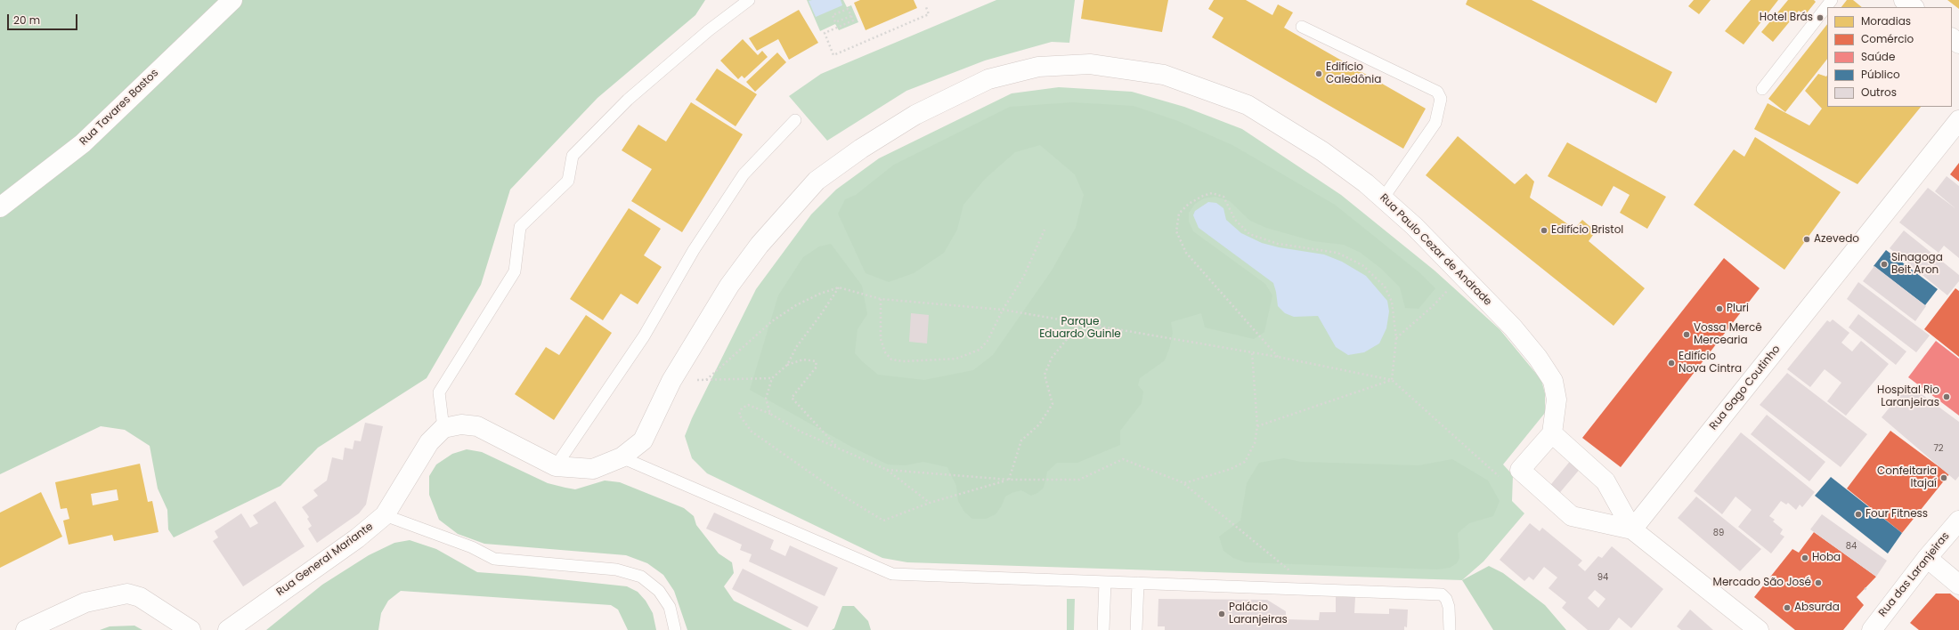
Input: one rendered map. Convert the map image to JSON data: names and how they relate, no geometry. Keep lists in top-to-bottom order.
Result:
{
  "streets": {
    "street": [
      "Rua Tavares Bastos",
      "Rua Paulo Cezar de Andrade",
      "Rua Gago Coutinho",
      "Rua General Mariante",
      "Rua das Laranjeiras"
    ]
  },
  "parks": ["Parque Eduardo Guinle"],
  "places": [
    "Hotel Brás",
    "Edifício Caledônia",
    "Edifício Bristol",
    "Azevedo",
    "Sinagoga Beit Aron",
    "Pluri",
    "Vossa Mercê Mercearia",
    "Edifício Nova Cintra",
    "Hospital Rio Laranjeiras",
    "Confeitaria Itajaí",
    "Four Fitness",
    "Hoba",
    "Mercado São José",
    "Absurda",
    "Palácio Laranjeiras"
  ],
  "house_numbers": [
    "72",
    "89",
    "84",
    "94"
  ],
  "legend": [
    "Moradias",
    "Comércio",
    "Saúde",
    "Público",
    "Outros"
  ],
  "scale_bar": "20 m"
}
